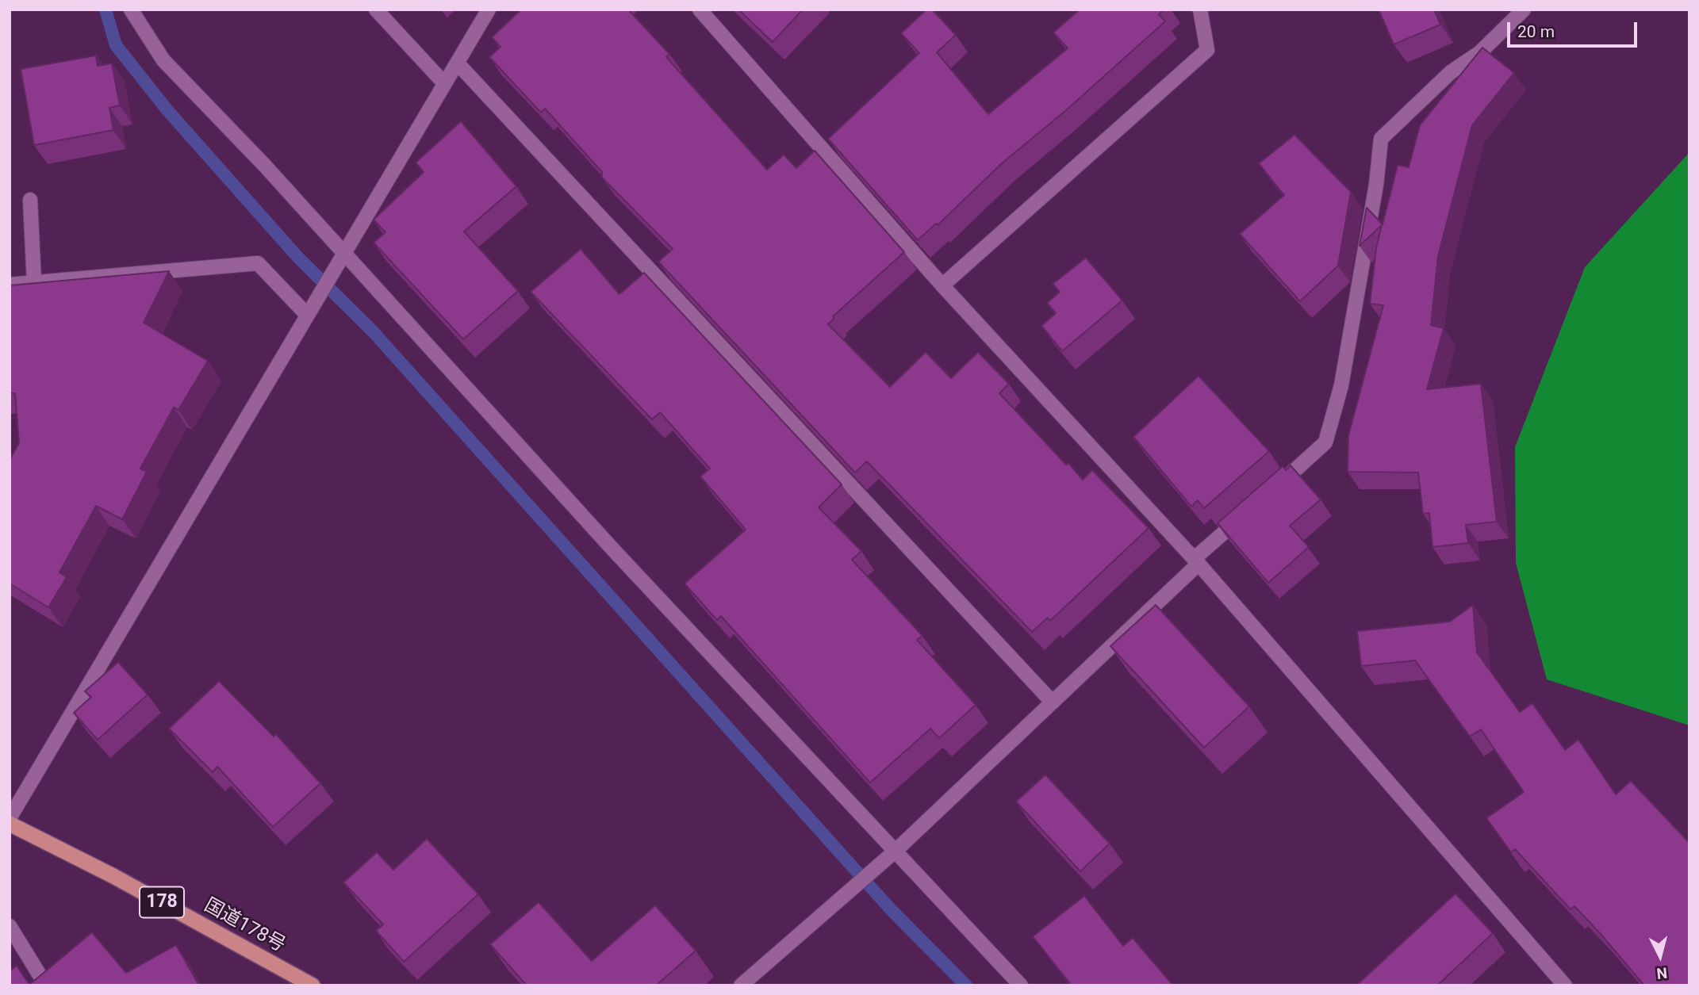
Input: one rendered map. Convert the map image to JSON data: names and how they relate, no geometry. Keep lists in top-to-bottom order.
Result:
{
  "streets": {
    "highway": ["178", "国道178号"]
  },
  "scale_bar": "20 m",
  "north": "bottom"
}
